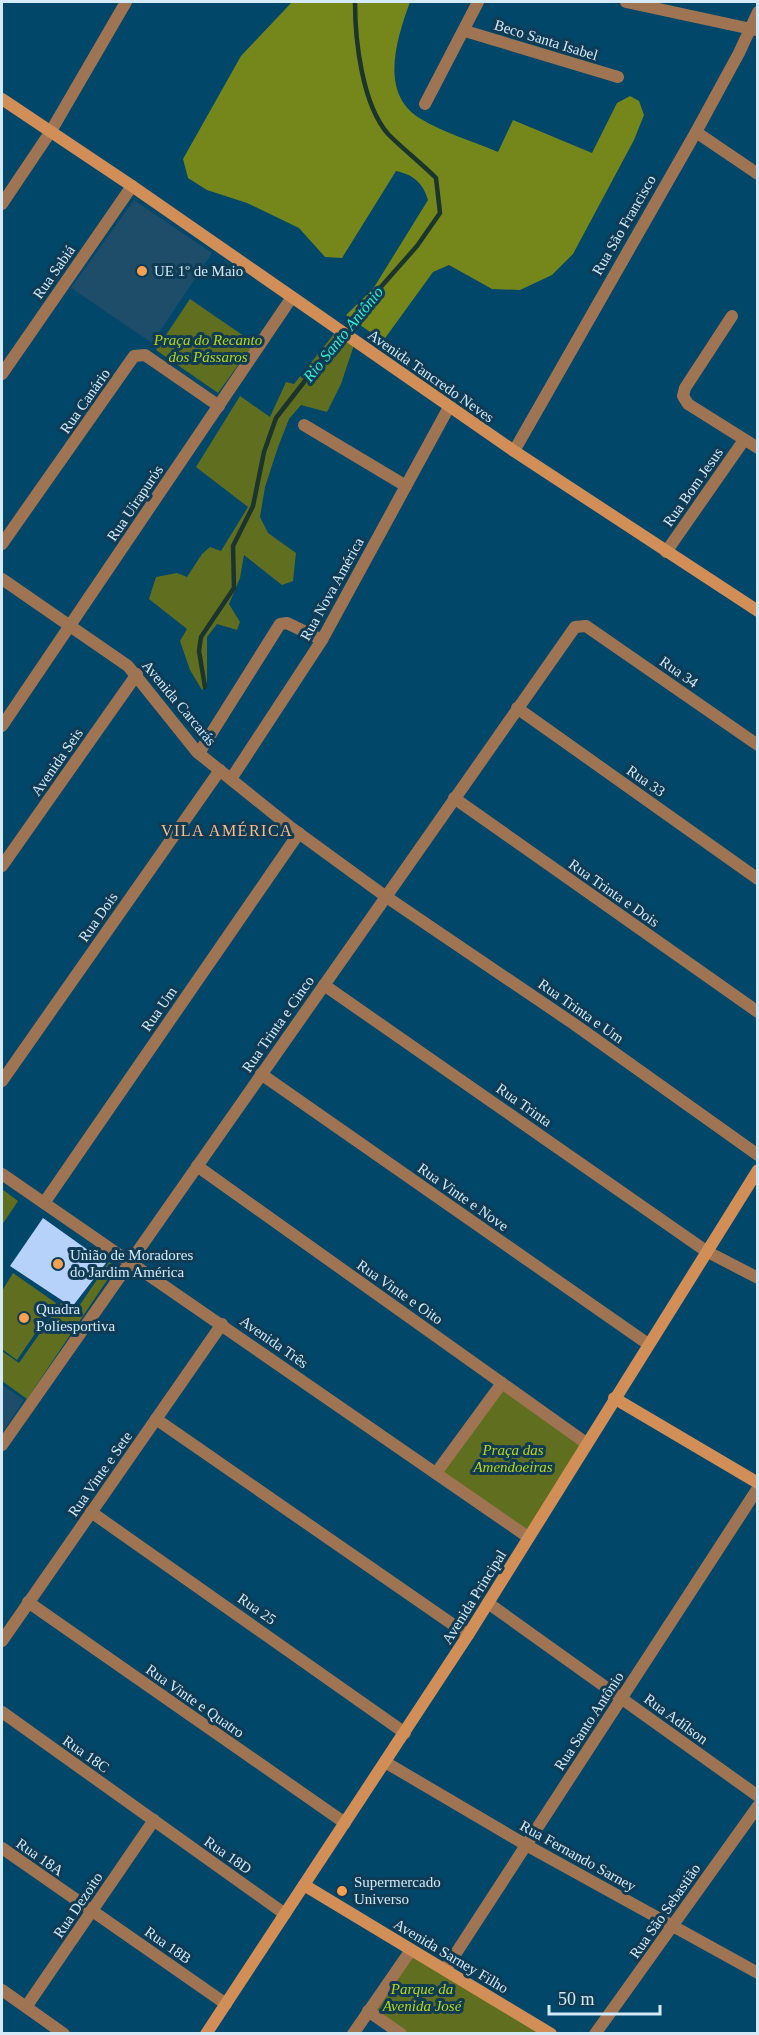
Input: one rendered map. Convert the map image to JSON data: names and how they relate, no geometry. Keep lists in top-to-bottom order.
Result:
{
  "streets": {
    "street": [
      "Beco Santa Isabel",
      "Rua São Francisco",
      "Rua Sabiá",
      "Avenida Tancredo Neves",
      "Rua Canário",
      "Rua Bom Jesus",
      "Rua Uirapurύs",
      "Rua Nova América",
      "Rua 34",
      "Avenida Carcarás",
      "Avenida Seis",
      "Rua 33",
      "Rua Trinta e Dois",
      "Rua Dois",
      "Rua Um",
      "Rua Trinta e Um",
      "Rua Trinta e Cinco",
      "Rua Trinta",
      "Rua Vinte e Nove",
      "Rua Vinte e Oito",
      "Avenida Três",
      "Rua Vinte e Sete",
      "Avenida Principal",
      "Rua 25",
      "Rua Vinte e Quatro",
      "Rua Adílson",
      "Rua Santo Antônio",
      "Rua 18C",
      "Rua 18D",
      "Rua Fernando Sarney",
      "Rua 18A",
      "Rua Dezoito",
      "Rua São Sebastião",
      "Rua 18B",
      "Avenida Sarney Filho"
    ]
  },
  "crossings": [
    ["Rua São Francisco", "Avenida Tancredo Neves"],
    ["Rua Sabiá", "Avenida Tancredo Neves"],
    ["Avenida Tancredo Neves", "Rua Bom Jesus"],
    ["Avenida Tancredo Neves", "Rua Uirapurύs"],
    ["Avenida Tancredo Neves", "Rua Nova América"],
    ["Rua Canário", "Rua Uirapurύs"],
    ["Rua Uirapurύs", "Avenida Carcarás"],
    ["Rua Nova América", "Avenida Carcarás"],
    ["Rua 34", "Rua Trinta e Cinco"],
    ["Avenida Carcarás", "Avenida Seis"],
    ["Avenida Carcarás", "Rua Dois"],
    ["Avenida Carcarás", "Rua Um"],
    ["Avenida Carcarás", "Rua Trinta e Um"],
    ["Avenida Carcarás", "Rua Trinta e Cinco"],
    ["Rua 33", "Rua Trinta e Cinco"],
    ["Rua Trinta e Dois", "Rua Trinta e Cinco"],
    ["Rua Um", "Avenida Três"],
    ["Rua Trinta e Um", "Rua Trinta e Cinco"],
    ["Rua Trinta e Cinco", "Rua Trinta"],
    ["Rua Trinta e Cinco", "Rua Vinte e Nove"],
    ["Rua Trinta e Cinco", "Rua Vinte e Oito"],
    ["Rua Trinta e Cinco", "Avenida Três"],
    ["Rua Trinta", "Avenida Principal"],
    ["Rua Vinte e Nove", "Avenida Principal"],
    ["Rua Vinte e Oito", "Avenida Principal"],
    ["Avenida Três", "Rua Vinte e Sete"],
    ["Avenida Três", "Avenida Principal"],
    ["Rua Vinte e Sete", "Rua 25"],
    ["Rua Vinte e Sete", "Rua Vinte e Quatro"],
    ["Avenida Principal", "Rua 25"],
    ["Avenida Principal", "Rua Vinte e Quatro"],
    ["Avenida Principal", "Rua Adílson"],
    ["Avenida Principal", "Rua 18D"],
    ["Avenida Principal", "Rua Fernando Sarney"],
    ["Avenida Principal", "Rua 18B"],
    ["Avenida Principal", "Avenida Sarney Filho"],
    ["Rua Adílson", "Rua Santo Antônio"],
    ["Rua Santo Antônio", "Rua Fernando Sarney"],
    ["Rua Santo Antônio", "Avenida Sarney Filho"],
    ["Rua 18C", "Rua 18D"],
    ["Rua 18C", "Rua Dezoito"],
    ["Rua 18D", "Rua Dezoito"],
    ["Rua Fernando Sarney", "Rua São Sebastião"],
    ["Rua 18A", "Rua Dezoito"],
    ["Rua 18A", "Rua 18B"],
    ["Rua Dezoito", "Rua 18B"]
  ],
  "districts": ["VILA AMÉRICA"],
  "water": ["Rio Santo Antônio"],
  "parks": ["Praça do Recanto dos Pássaros", "Praça das Amendoeiras", "Parque da Avenida José"],
  "places": [
    "UE 1º de Maio",
    "União de Moradores do Jardim América",
    "Quadra Poliesportiva",
    "Supermercado Universo"
  ],
  "scale_bar": "50 m"
}
